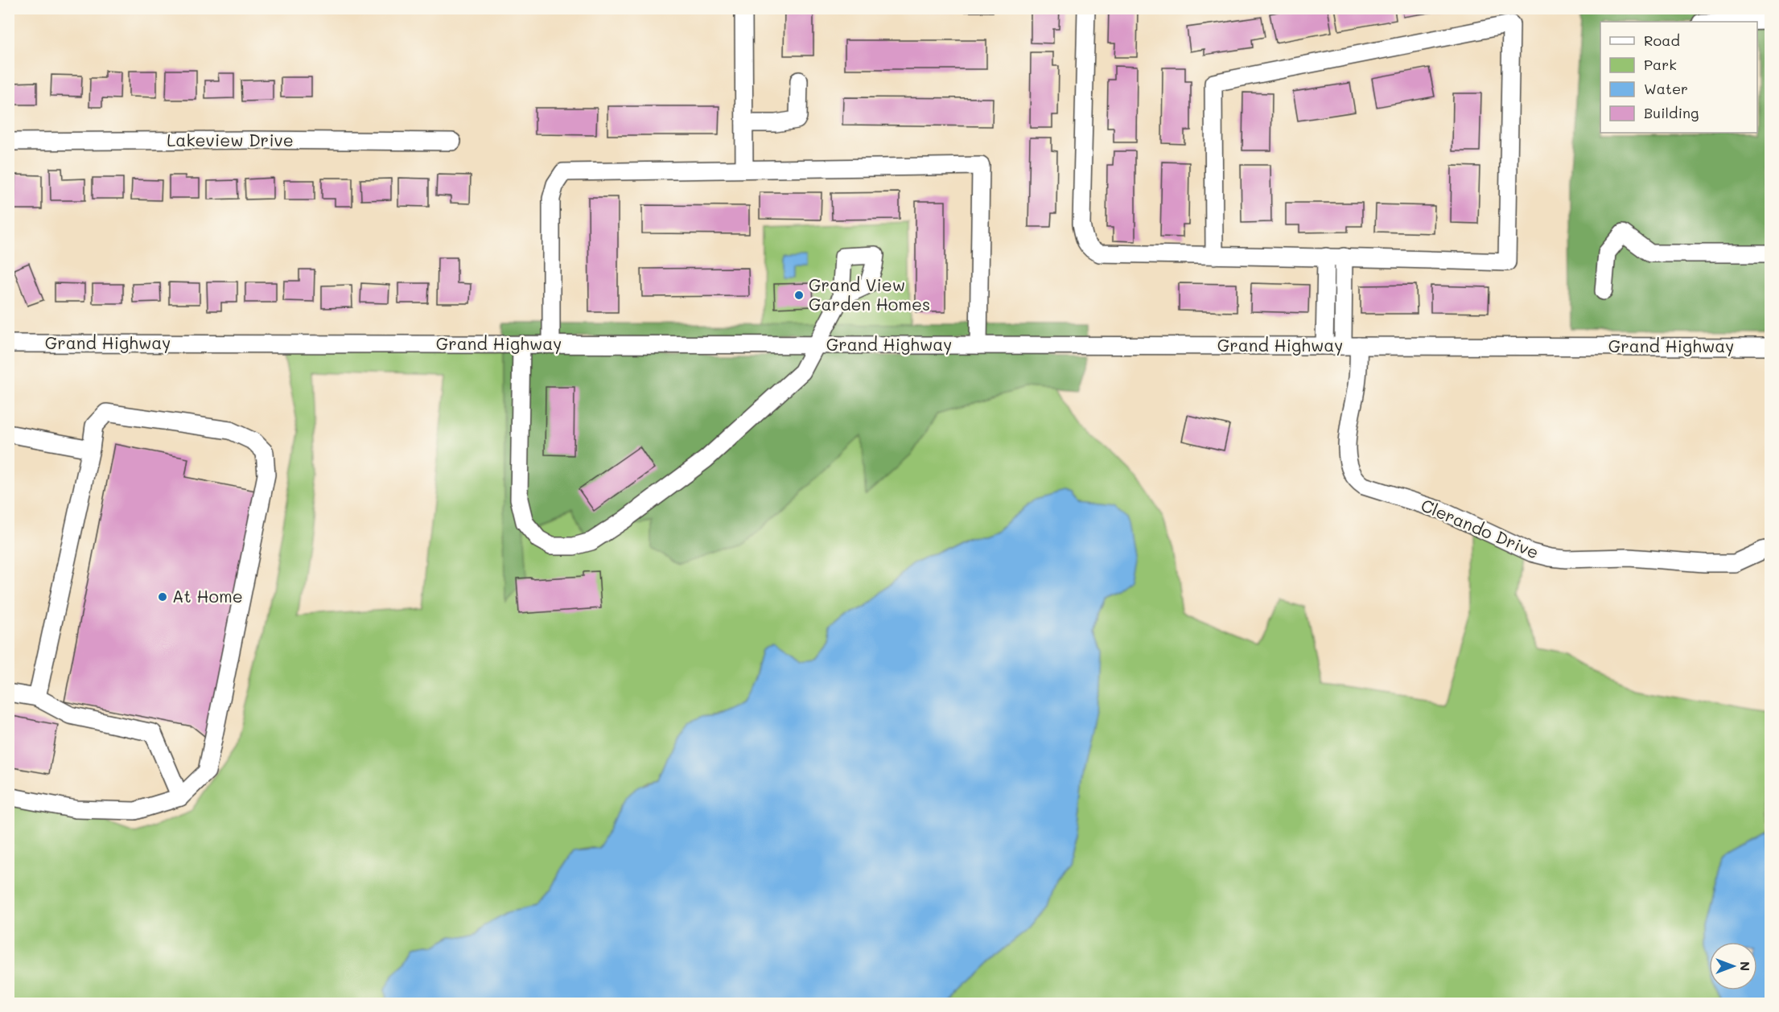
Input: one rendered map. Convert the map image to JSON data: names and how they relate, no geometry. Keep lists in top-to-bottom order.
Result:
{
  "streets": {
    "street": ["Lakeview Drive", "Grand Highway", "Clerando Drive"]
  },
  "crossings": [
    ["Grand Highway", "Clerando Drive"]
  ],
  "places": ["Grand View Garden Homes", "At Home"],
  "legend": [
    "Road",
    "Park",
    "Water",
    "Building"
  ],
  "north": "right"
}
